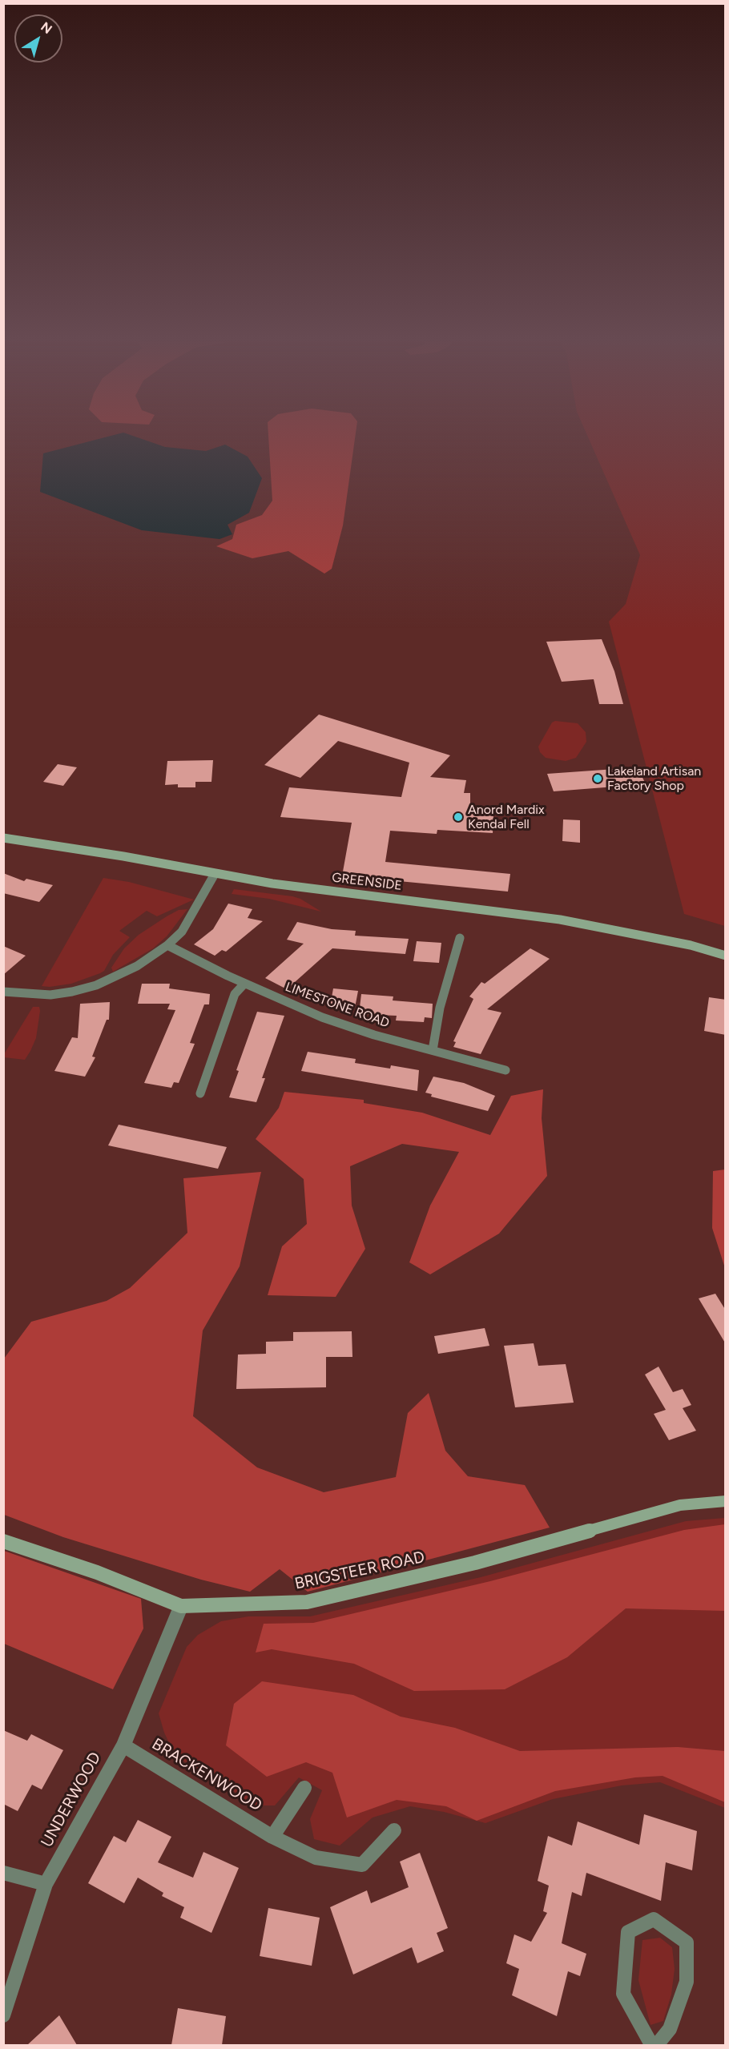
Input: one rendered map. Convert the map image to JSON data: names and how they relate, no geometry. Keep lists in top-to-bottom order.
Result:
{
  "streets": {
    "street": [
      "GREENSIDE",
      "LIMESTONE ROAD",
      "BRIGSTEER ROAD",
      "BRACKENWOOD",
      "UNDERWOOD"
    ]
  },
  "crossings": [
    ["BRIGSTEER ROAD", "UNDERWOOD"],
    ["BRACKENWOOD", "UNDERWOOD"]
  ],
  "places": ["Lakeland Artisan Factory Shop", "Anord Mardix Kendal Fell"],
  "north": "top right"
}
